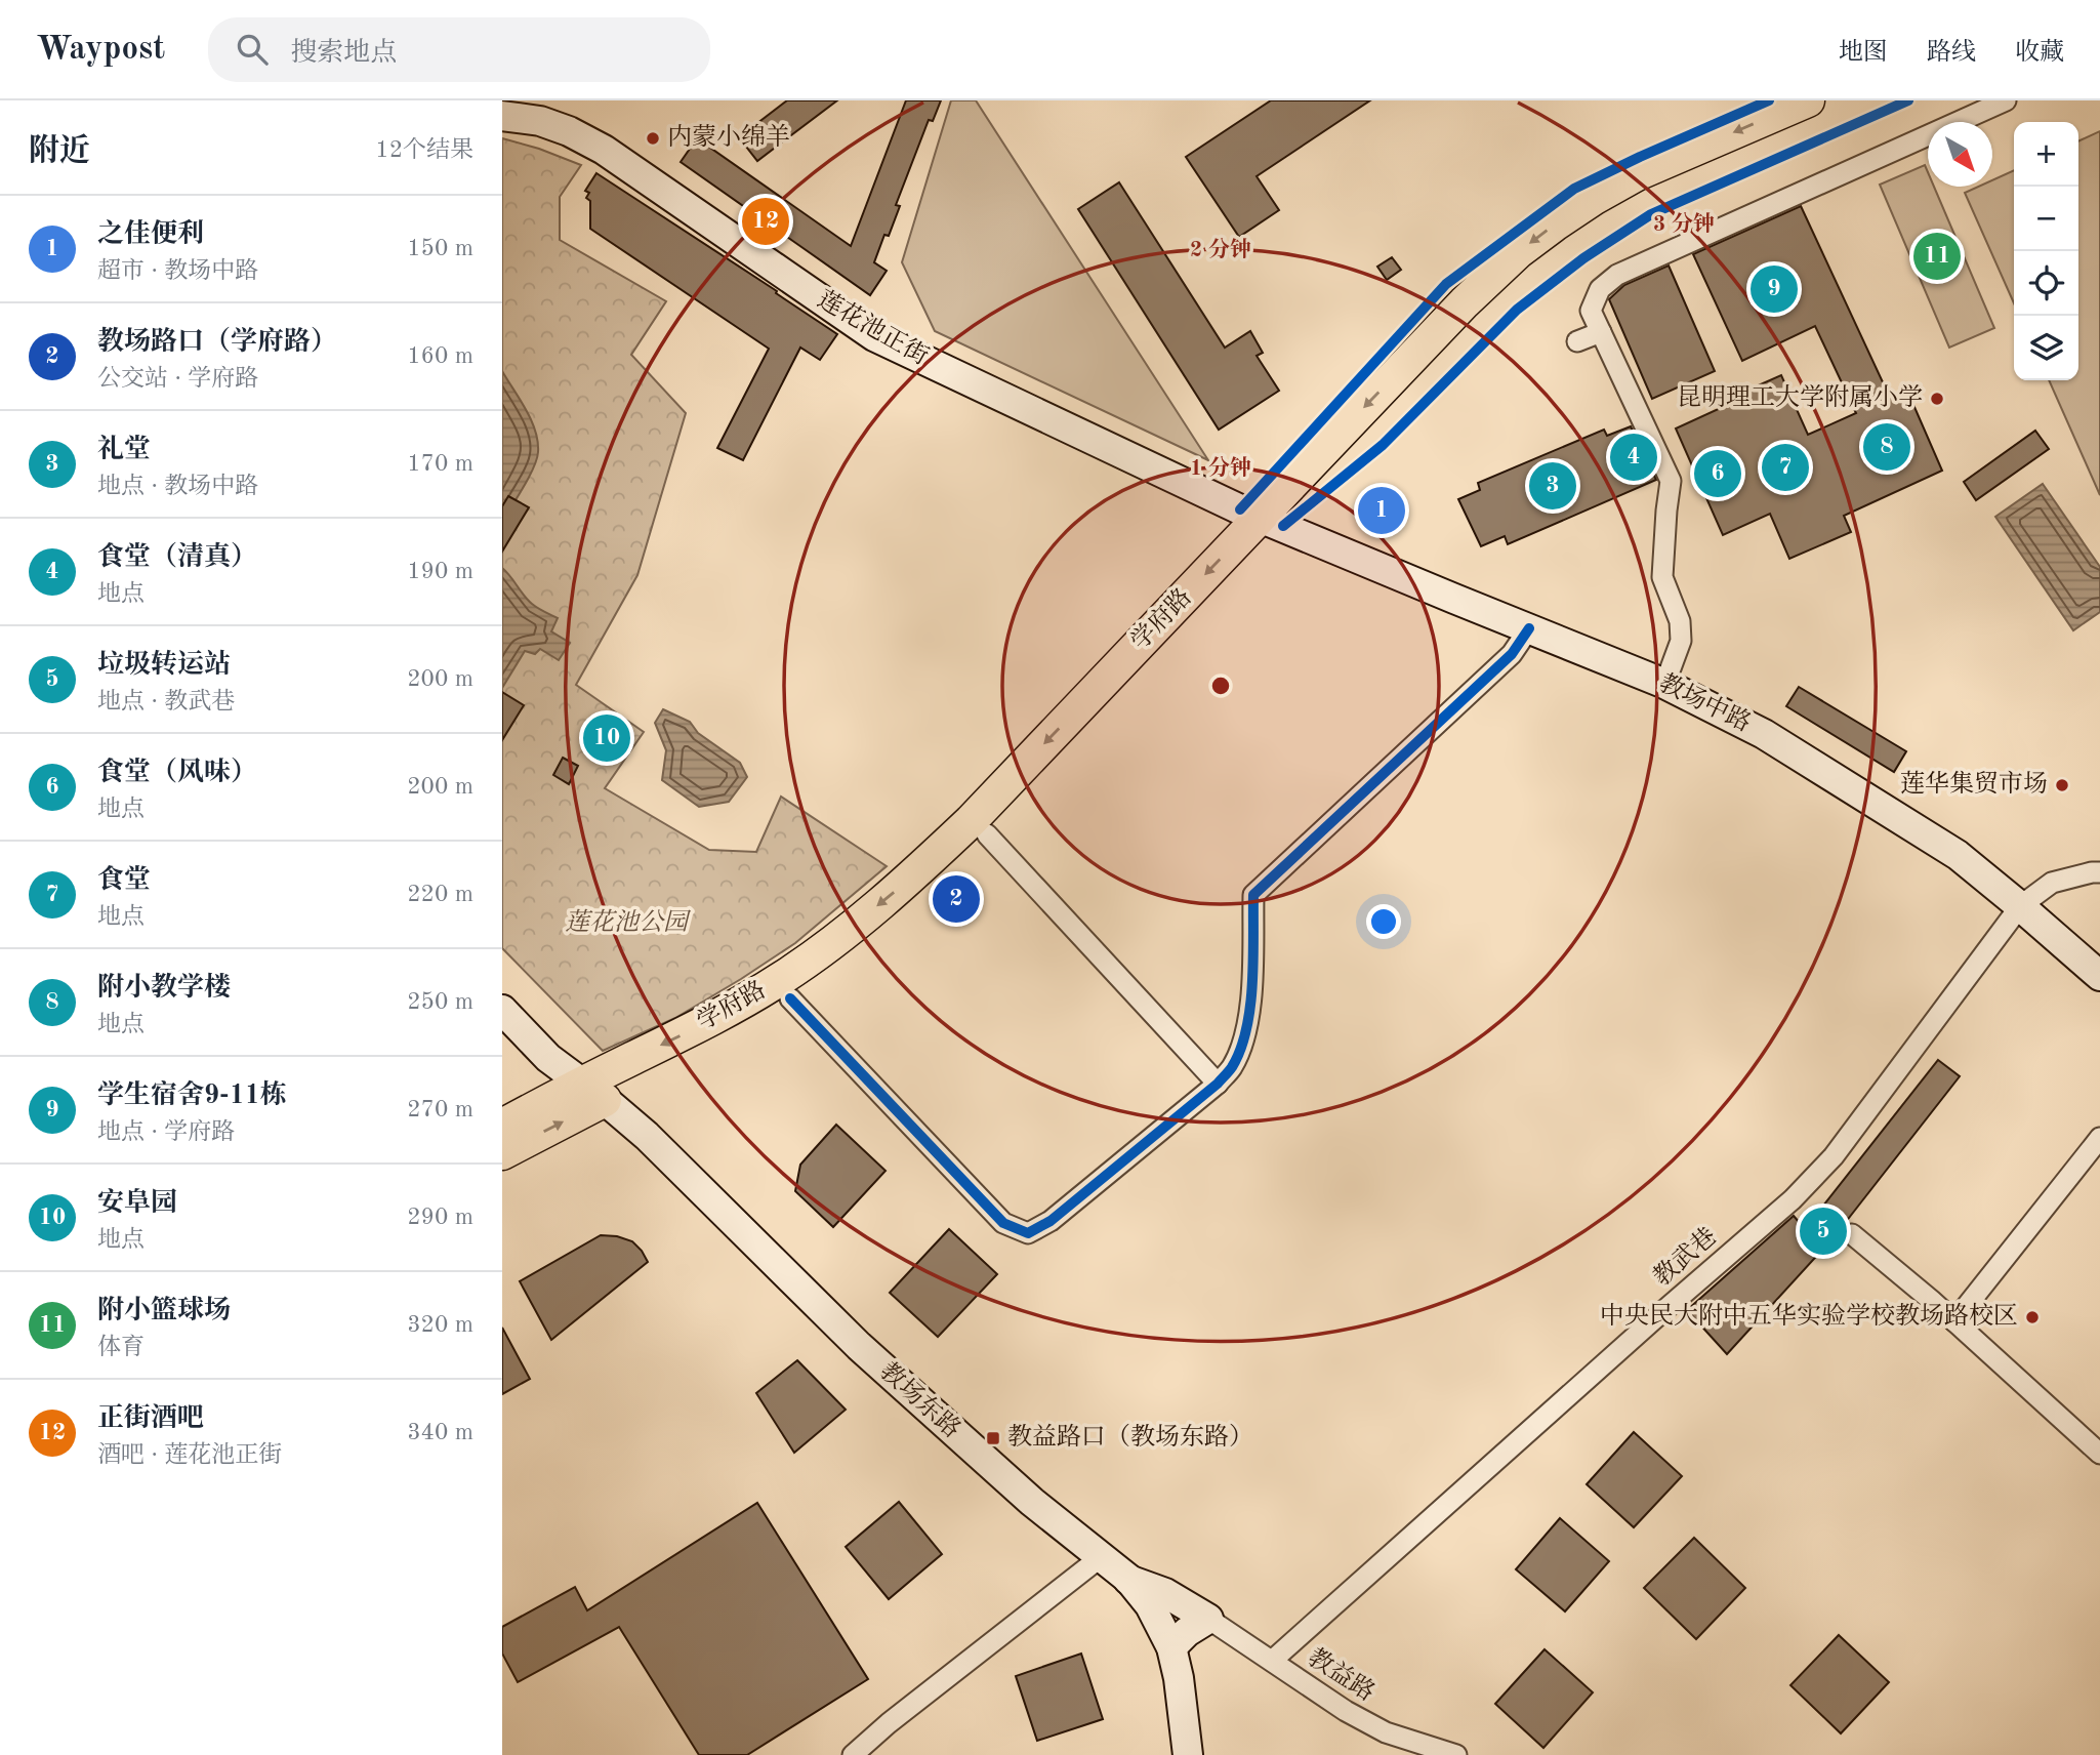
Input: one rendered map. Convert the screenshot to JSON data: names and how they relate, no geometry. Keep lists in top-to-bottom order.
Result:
{
  "streets": {
    "main road": [
      "莲花池正街",
      "学府路",
      "教场中路",
      "教场东路"
    ],
    "street": ["教武巷", "教益路"]
  },
  "crossings": [
    ["莲花池正街", "学府路"],
    ["莲花池正街", "教场中路"],
    ["学府路", "教场中路"],
    ["学府路", "教场东路"],
    ["教场中路", "教武巷"],
    ["教武巷", "教益路"]
  ],
  "one_way": ["学府路"],
  "parks": ["莲花池公园"],
  "places": {
    "other": [
      "内蒙小绵羊",
      "昆明理工大学附属小学",
      "莲华集贸市场",
      "中央民大附中五华实验学校教场路校区"
    ],
    "transit": ["教益路口（教场东路）"]
  },
  "north": "bottom right",
  "page": {
    "header": "Waypost",
    "search": "搜索地点",
    "nav": ["地图", "路线", "收藏"],
    "heading": ["附近", "12个结果"],
    "map_buttons": ["+", "−"],
    "list": [
      {
        "mark": "1",
        "name": "之佳便利",
        "note": "超市 · 教场中路",
        "value": "150 m"
      },
      {
        "mark": "2",
        "name": "教场路口（学府路）",
        "note": "公交站 · 学府路",
        "value": "160 m"
      },
      {
        "mark": "3",
        "name": "礼堂",
        "note": "地点 · 教场中路",
        "value": "170 m"
      },
      {
        "mark": "4",
        "name": "食堂（清真）",
        "note": "地点",
        "value": "190 m"
      },
      {
        "mark": "5",
        "name": "垃圾转运站",
        "note": "地点 · 教武巷",
        "value": "200 m"
      },
      {
        "mark": "6",
        "name": "食堂（风味）",
        "note": "地点",
        "value": "200 m"
      },
      {
        "mark": "7",
        "name": "食堂",
        "note": "地点",
        "value": "220 m"
      },
      {
        "mark": "8",
        "name": "附小教学楼",
        "note": "地点",
        "value": "250 m"
      },
      {
        "mark": "9",
        "name": "学生宿舍9-11栋",
        "note": "地点 · 学府路",
        "value": "270 m"
      },
      {
        "mark": "10",
        "name": "安阜园",
        "note": "地点",
        "value": "290 m"
      },
      {
        "mark": "11",
        "name": "附小篮球场",
        "note": "体育",
        "value": "320 m"
      },
      {
        "mark": "12",
        "name": "正街酒吧",
        "note": "酒吧 · 莲花池正街",
        "value": "340 m"
      }
    ],
    "pins": [
      "12",
      "11",
      "9",
      "8",
      "4",
      "7",
      "6",
      "3",
      "1",
      "10",
      "2",
      "5"
    ]
  },
  "rings": ["3 分钟", "2 分钟", "1 分钟"]
}
